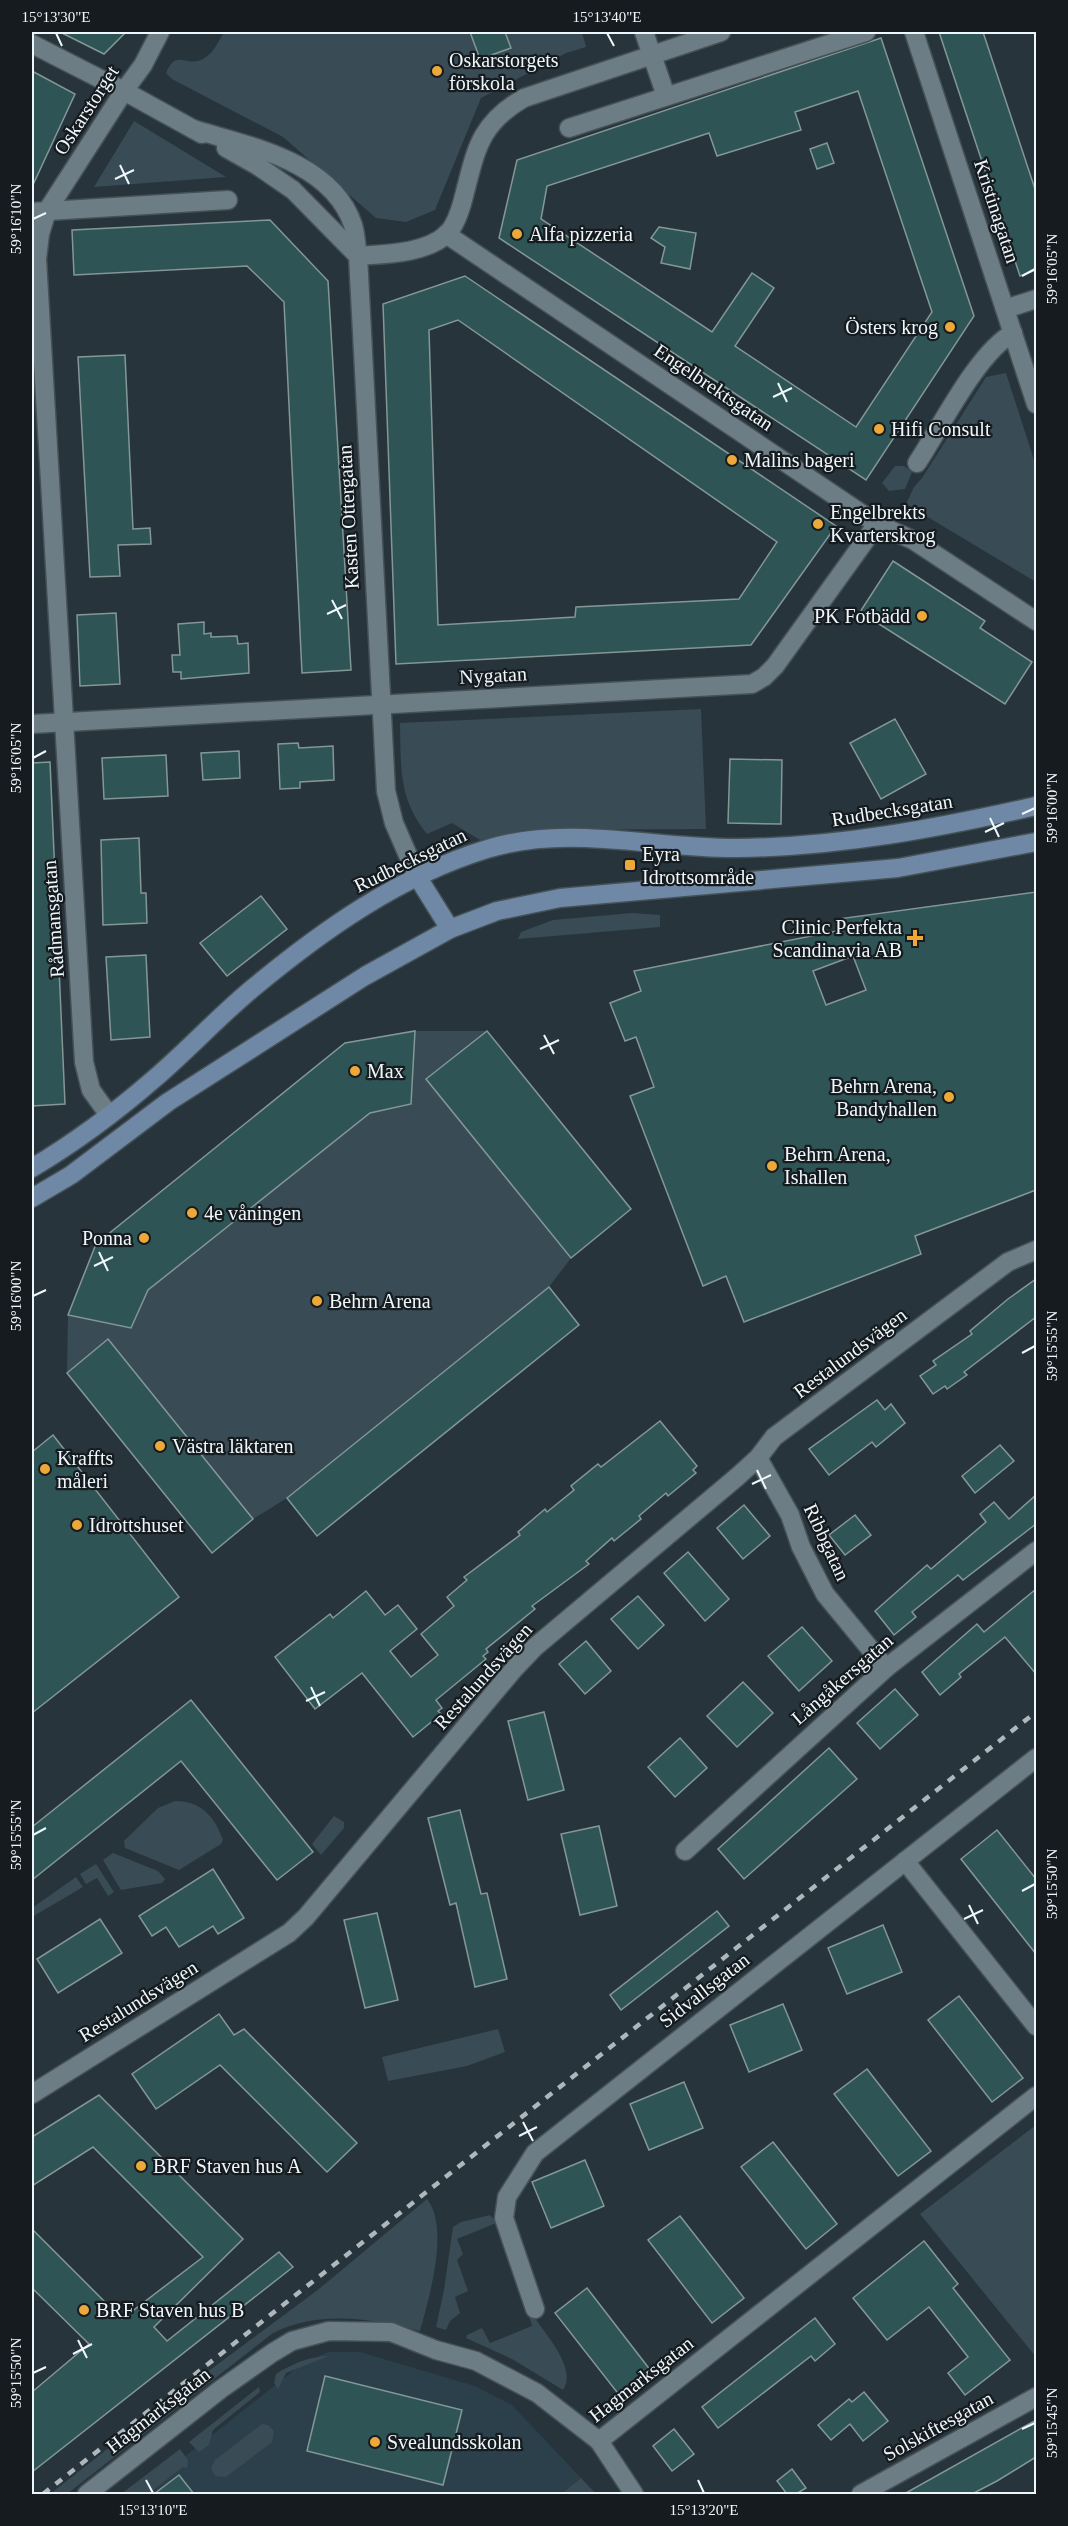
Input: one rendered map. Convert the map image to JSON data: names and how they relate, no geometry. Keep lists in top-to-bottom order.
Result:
{
  "streets": {
    "main road": ["Rudbecksgatan"],
    "street": [
      "Oskarstorget",
      "Kristinagatan",
      "Engelbrektsgatan",
      "Kasten Ottergatan",
      "Nygatan",
      "Rådmansgatan",
      "Restalundsvägen",
      "Ribbgatan",
      "Långåkersgatan",
      "Sidvallsgatan",
      "Hagmarksgatan",
      "Solskiftesgatan"
    ]
  },
  "crossings": [
    ["Oskarstorget", "Rådmansgatan"],
    ["Engelbrektsgatan", "Nygatan"],
    ["Kasten Ottergatan", "Nygatan"],
    ["Kasten Ottergatan", "Rudbecksgatan"],
    ["Nygatan", "Rådmansgatan"],
    ["Rudbecksgatan", "Rådmansgatan"],
    ["Restalundsvägen", "Ribbgatan"],
    ["Ribbgatan", "Långåkersgatan"]
  ],
  "places": {
    "other": [
      "Oskarstorgets förskola",
      "Alfa pizzeria",
      "Östers krog",
      "Hifi Consult",
      "Malins bageri",
      "Engelbrekts Kvarterskrog",
      "PK Fotbädd",
      "Max",
      "Behrn Arena, Bandyhallen",
      "Behrn Arena, Ishallen",
      "4e våningen",
      "Ponna",
      "Behrn Arena",
      "Västra läktaren",
      "Kraffts måleri",
      "Idrottshuset",
      "BRF Staven hus A",
      "BRF Staven hus B",
      "Svealundsskolan"
    ],
    "transit": ["Eyra Idrottsområde"],
    "health": ["Clinic Perfekta Scandinavia AB"]
  },
  "coordinates": [
    "15°13'30\"E",
    "15°13'40\"E",
    "59°16'10\"N",
    "59°16'05\"N",
    "59°16'00\"N",
    "59°15'55\"N",
    "59°15'50\"N",
    "59°15'45\"N",
    "15°13'10\"E",
    "15°13'20\"E"
  ]
}
